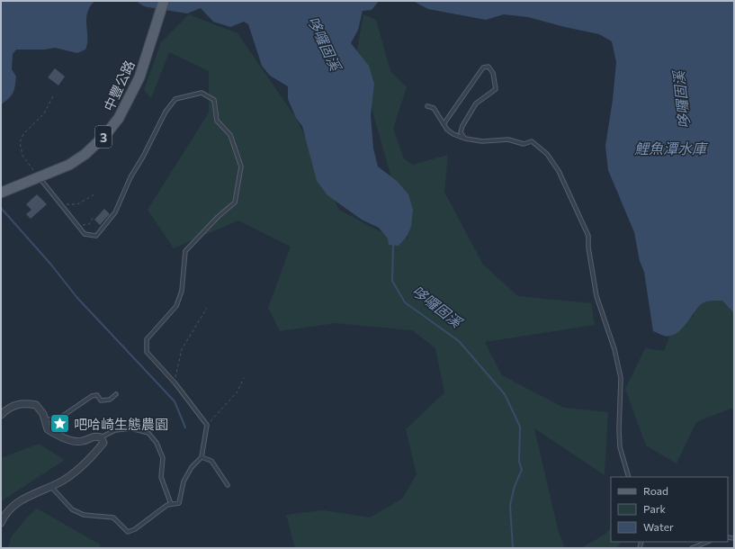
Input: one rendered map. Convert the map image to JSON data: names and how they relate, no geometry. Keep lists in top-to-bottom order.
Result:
{
  "streets": {
    "main road": ["中豐公路", "3"]
  },
  "water": ["哆囉固溪", "鯉魚潭水庫"],
  "places": {
    "place": ["吧哈崎生態農園"]
  },
  "legend": ["Road", "Park", "Water"]
}
